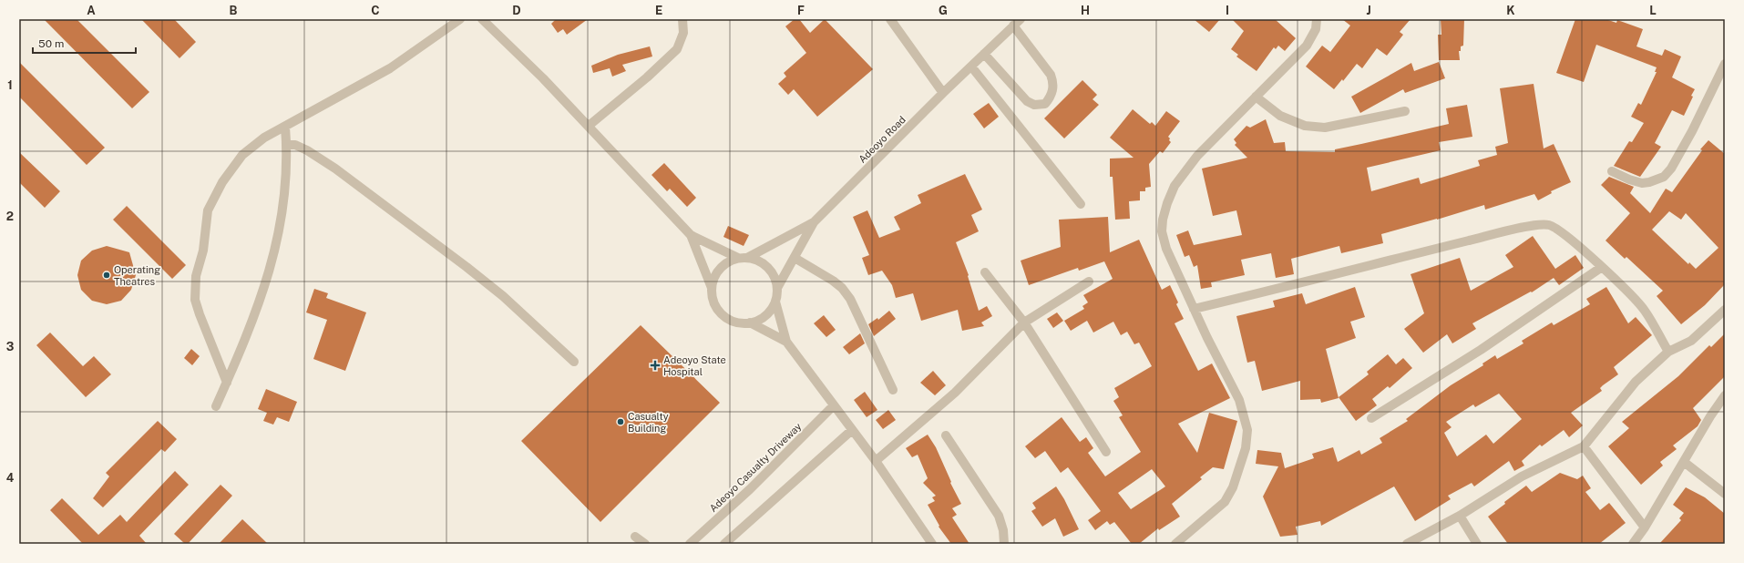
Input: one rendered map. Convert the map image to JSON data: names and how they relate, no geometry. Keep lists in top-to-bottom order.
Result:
{
  "streets": {
    "street": ["Adeoyo Road", "Adeoyo Casualty Driveway"]
  },
  "places": {
    "other": ["Operating Theatres", "Casualty Building"],
    "health": ["Adeoyo State Hospital"]
  },
  "scale_bar": "50 m",
  "grid": {
    "columns": [
      "A",
      "B",
      "C",
      "D",
      "E",
      "F",
      "G",
      "H",
      "I",
      "J",
      "K",
      "L"
    ],
    "rows": [
      "1",
      "2",
      "3",
      "4"
    ]
  }
}
